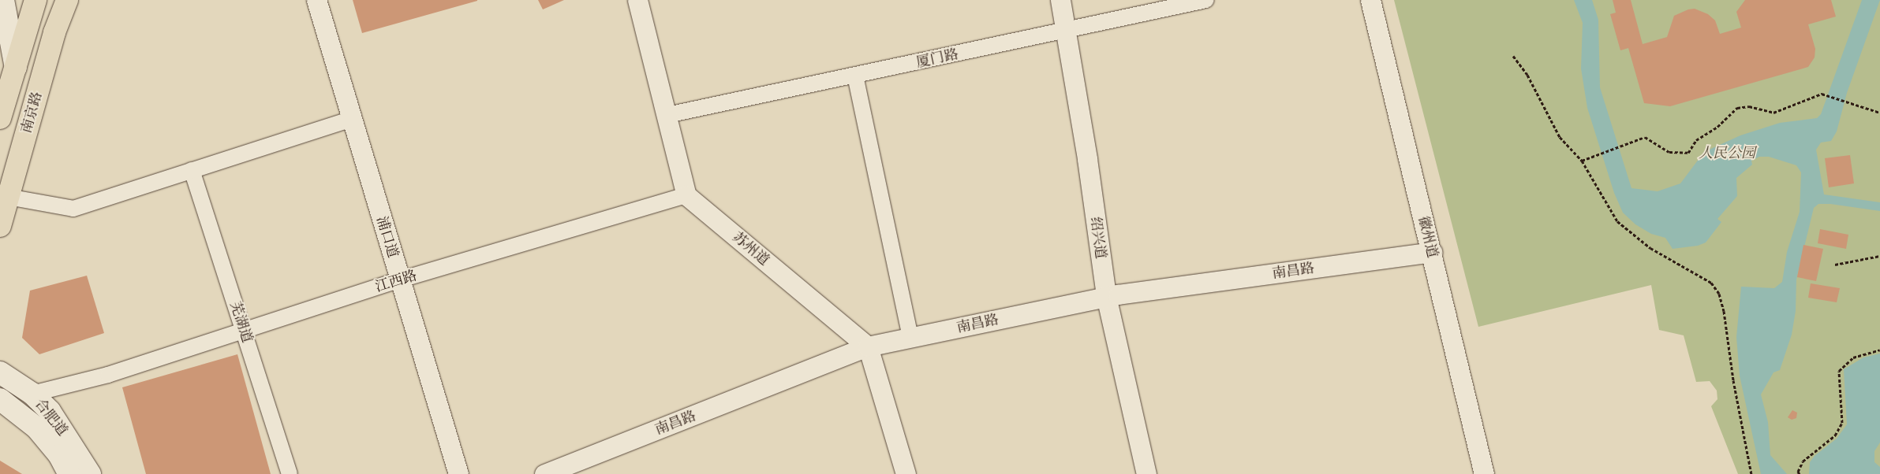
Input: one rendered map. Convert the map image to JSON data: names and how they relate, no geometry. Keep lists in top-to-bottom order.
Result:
{
  "streets": {
    "main road": ["南京路", "合肥道"],
    "street": [
      "厦门路",
      "浦口道",
      "徽州道",
      "绍兴道",
      "苏州道",
      "南昌路",
      "江西路",
      "芜湖道"
    ]
  },
  "crossings": [
    ["厦门路", "绍兴道"],
    ["浦口道", "江西路"],
    ["徽州道", "南昌路"],
    ["绍兴道", "南昌路"],
    ["苏州道", "南昌路"],
    ["苏州道", "江西路"],
    ["江西路", "芜湖道"],
    ["江西路", "合肥道"]
  ],
  "parks": ["人民公园"]
}
